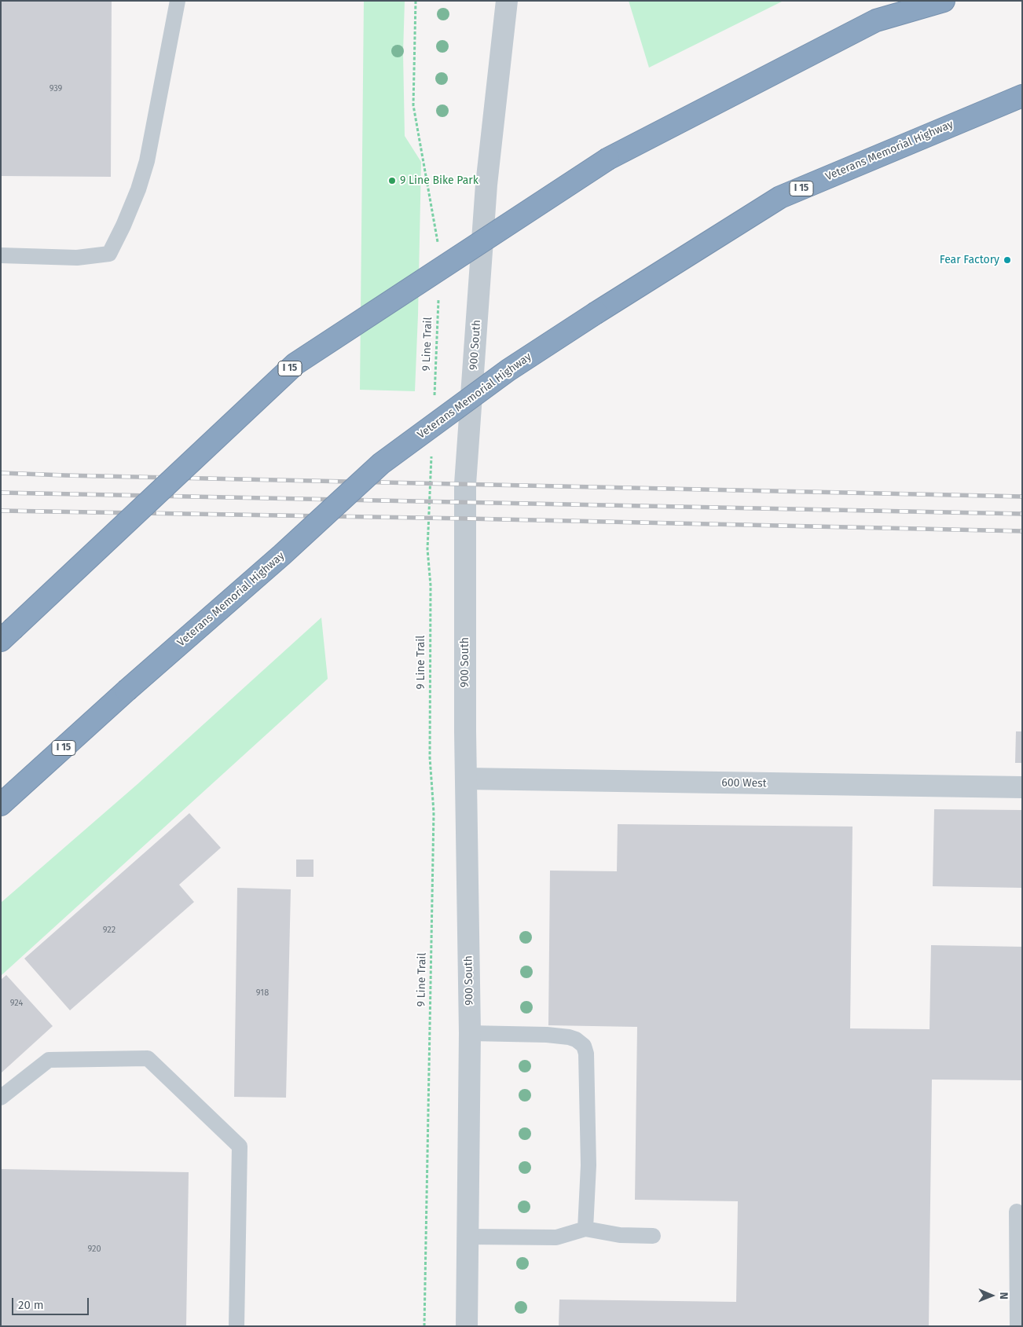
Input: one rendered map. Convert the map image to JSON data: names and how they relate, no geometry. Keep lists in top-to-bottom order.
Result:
{
  "streets": {
    "highway": ["Veterans Memorial Highway", "I 15"],
    "street": ["900 South", "600 West"],
    "path": ["9 Line Trail"]
  },
  "crossings": [
    ["900 South", "600 West"]
  ],
  "places": ["9 Line Bike Park", "Fear Factory"],
  "house_numbers": [
    "939",
    "922",
    "918",
    "924",
    "920"
  ],
  "scale_bar": "20 m",
  "north": "right"
}
